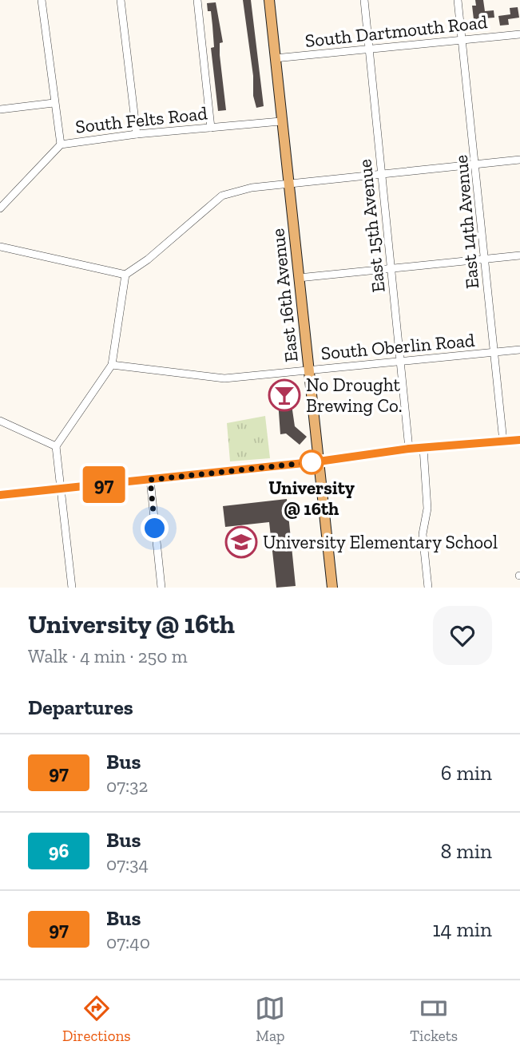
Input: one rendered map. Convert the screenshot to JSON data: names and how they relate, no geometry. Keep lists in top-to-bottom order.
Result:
{
  "streets": {
    "main road": ["East 16th Avenue"],
    "street": [
      "South Dartmouth Road",
      "South Felts Road",
      "East 14th Avenue",
      "East 15th Avenue",
      "South Oberlin Road"
    ]
  },
  "crossings": [
    ["South Dartmouth Road", "East 14th Avenue"],
    ["South Dartmouth Road", "East 15th Avenue"],
    ["South Dartmouth Road", "East 16th Avenue"],
    ["South Felts Road", "East 16th Avenue"],
    ["East 14th Avenue", "South Oberlin Road"],
    ["East 15th Avenue", "South Oberlin Road"],
    ["East 16th Avenue", "South Oberlin Road"]
  ],
  "places": {
    "bar": ["No Drought Brewing Co."],
    "other": ["University @ 16th"],
    "school or university": ["University Elementary School"]
  },
  "lines": ["bus line 97"],
  "page": {
    "on_map": "97",
    "heading": [
      ["University @ 16th", "Walk · 4 min · 250 m"],
      "Departures"
    ],
    "list": [
      {
        "mark": "97",
        "name": "Bus",
        "note": "07:32",
        "value": "6 min"
      },
      {
        "mark": "96",
        "name": "Bus",
        "note": "07:34",
        "value": "8 min"
      },
      {
        "mark": "97",
        "name": "Bus",
        "note": "07:40",
        "value": "14 min"
      }
    ],
    "tabs": ["Directions", "Map", "Tickets"]
  }
}
